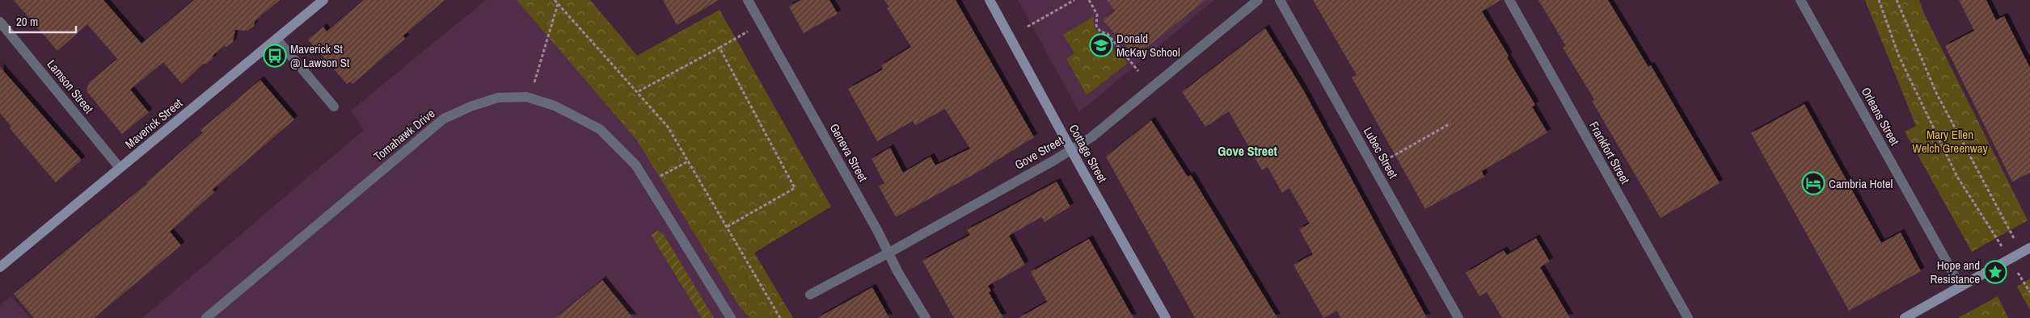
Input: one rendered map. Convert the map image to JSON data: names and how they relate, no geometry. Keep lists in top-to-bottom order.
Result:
{
  "streets": {
    "main road": ["Maverick Street", "Cottage Street"],
    "street": [
      "Lamson Street",
      "Orleans Street",
      "Tomahawk Drive",
      "Geneva Street",
      "Gove Street",
      "Lubec Street",
      "Frankfort Street"
    ]
  },
  "crossings": [
    ["Lamson Street", "Maverick Street"],
    ["Geneva Street", "Gove Street"],
    ["Gove Street", "Cottage Street"]
  ],
  "districts": ["Gove Street"],
  "parks": ["Mary Ellen Welch Greenway"],
  "places": {
    "school or university": ["Donald McKay School"],
    "bus stop": ["Maverick St @ Lawson St"],
    "hotel": ["Cambria Hotel"],
    "place": ["Hope and Resistance"]
  },
  "scale_bar": "20 m"
}
